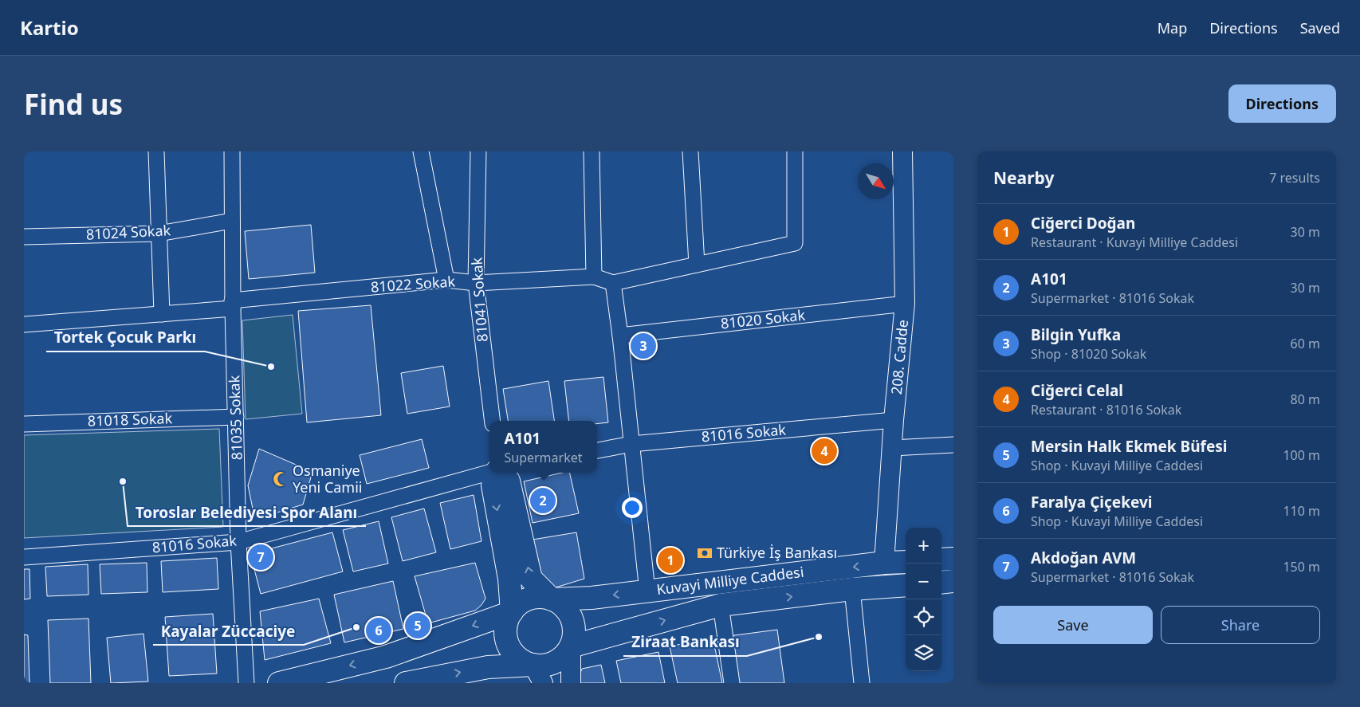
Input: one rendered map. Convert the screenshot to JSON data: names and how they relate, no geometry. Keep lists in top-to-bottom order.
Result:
{
  "streets": {
    "main road": ["Kuvayi Milliye Caddesi"],
    "street": [
      "81024 Sokak",
      "81022 Sokak",
      "81041 Sokak",
      "81020 Sokak",
      "208. Cadde",
      "81035 Sokak",
      "81018 Sokak",
      "81016 Sokak"
    ]
  },
  "crossings": [
    ["81024 Sokak", "81035 Sokak"],
    ["81022 Sokak", "81041 Sokak"],
    ["81022 Sokak", "81035 Sokak"],
    ["81020 Sokak", "208. Cadde"],
    ["208. Cadde", "81016 Sokak"],
    ["208. Cadde", "Kuvayi Milliye Caddesi"],
    ["81035 Sokak", "81018 Sokak"],
    ["81035 Sokak", "81016 Sokak"]
  ],
  "places": {
    "other": [
      "Tortek Çocuk Parkı",
      "Toroslar Belediyesi Spor Alanı",
      "Kayalar Züccaciye",
      "Ziraat Bankası"
    ],
    "mosque": ["Osmaniye Yeni Camii"],
    "bank": ["Türkiye İş Bankası"]
  },
  "north": "bottom right",
  "page": {
    "header": "Kartio",
    "nav": ["Map", "Directions", "Saved"],
    "buttons": [
      "Directions",
      ["Save", "Share"]
    ],
    "title": "Find us",
    "heading": ["Nearby", "7 results"],
    "list": [
      {
        "mark": "1",
        "name": "Ciğerci Doğan",
        "note": "Restaurant · Kuvayi Milliye Caddesi",
        "value": "30 m"
      },
      {
        "mark": "2",
        "name": "A101",
        "note": "Supermarket · 81016 Sokak",
        "value": "30 m"
      },
      {
        "mark": "3",
        "name": "Bilgin Yufka",
        "note": "Shop · 81020 Sokak",
        "value": "60 m"
      },
      {
        "mark": "4",
        "name": "Ciğerci Celal",
        "note": "Restaurant · 81016 Sokak",
        "value": "80 m"
      },
      {
        "mark": "5",
        "name": "Mersin Halk Ekmek Büfesi",
        "note": "Shop · Kuvayi Milliye Caddesi",
        "value": "100 m"
      },
      {
        "mark": "6",
        "name": "Faralya Çiçekevi",
        "note": "Shop · Kuvayi Milliye Caddesi",
        "value": "110 m"
      },
      {
        "mark": "7",
        "name": "Akdoğan AVM",
        "note": "Supermarket · 81016 Sokak",
        "value": "150 m"
      }
    ],
    "pins": [
      "3",
      "4",
      "2",
      "7",
      "1",
      "5",
      "6"
    ],
    "popup": ["A101", "Supermarket"],
    "map_buttons": ["+", "−"]
  }
}
